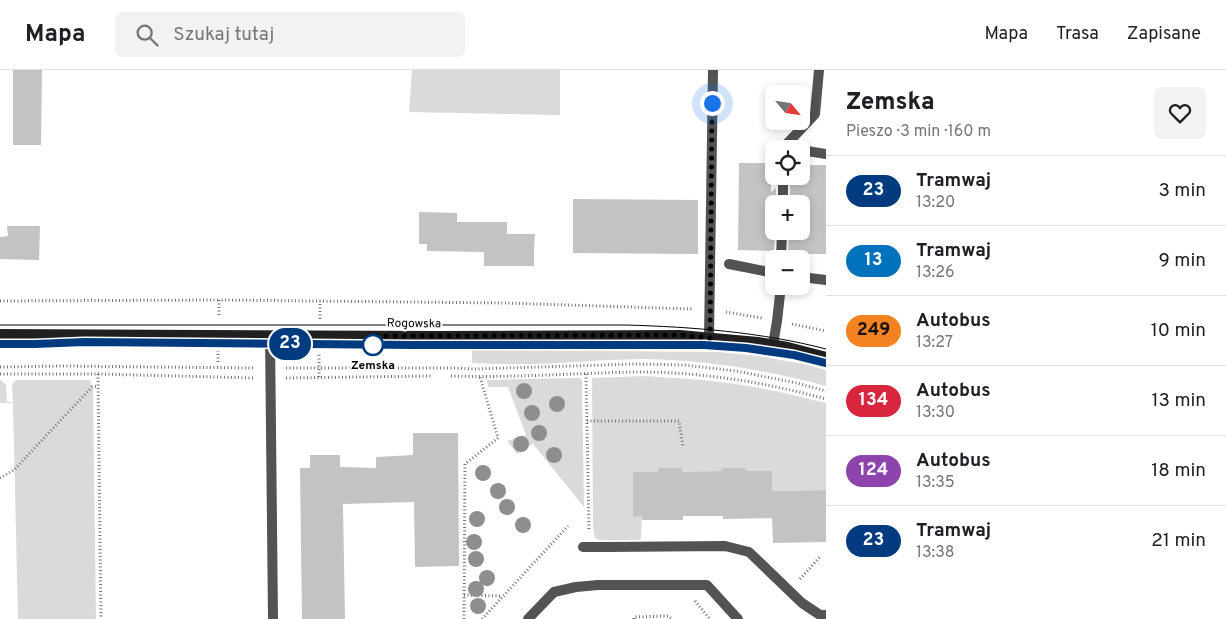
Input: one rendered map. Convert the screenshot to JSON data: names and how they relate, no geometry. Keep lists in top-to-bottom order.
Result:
{
  "streets": {
    "street": ["Rogowska"]
  },
  "places": ["Zemska"],
  "lines": ["tram line 23"],
  "north": "bottom right",
  "page": {
    "header": "Mapa",
    "search": "Szukaj tutaj",
    "nav": ["Mapa", "Trasa", "Zapisane"],
    "on_map": "23",
    "heading": ["Zemska", "Pieszo · 3 min · 160 m"],
    "map_buttons": ["+", "−"],
    "list": [
      {
        "mark": "23",
        "name": "Tramwaj",
        "note": "13:20",
        "value": "3 min"
      },
      {
        "mark": "13",
        "name": "Tramwaj",
        "note": "13:26",
        "value": "9 min"
      },
      {
        "mark": "249",
        "name": "Autobus",
        "note": "13:27",
        "value": "10 min"
      },
      {
        "mark": "134",
        "name": "Autobus",
        "note": "13:30",
        "value": "13 min"
      },
      {
        "mark": "124",
        "name": "Autobus",
        "note": "13:35",
        "value": "18 min"
      },
      {
        "mark": "23",
        "name": "Tramwaj",
        "note": "13:38",
        "value": "21 min"
      }
    ]
  }
}
